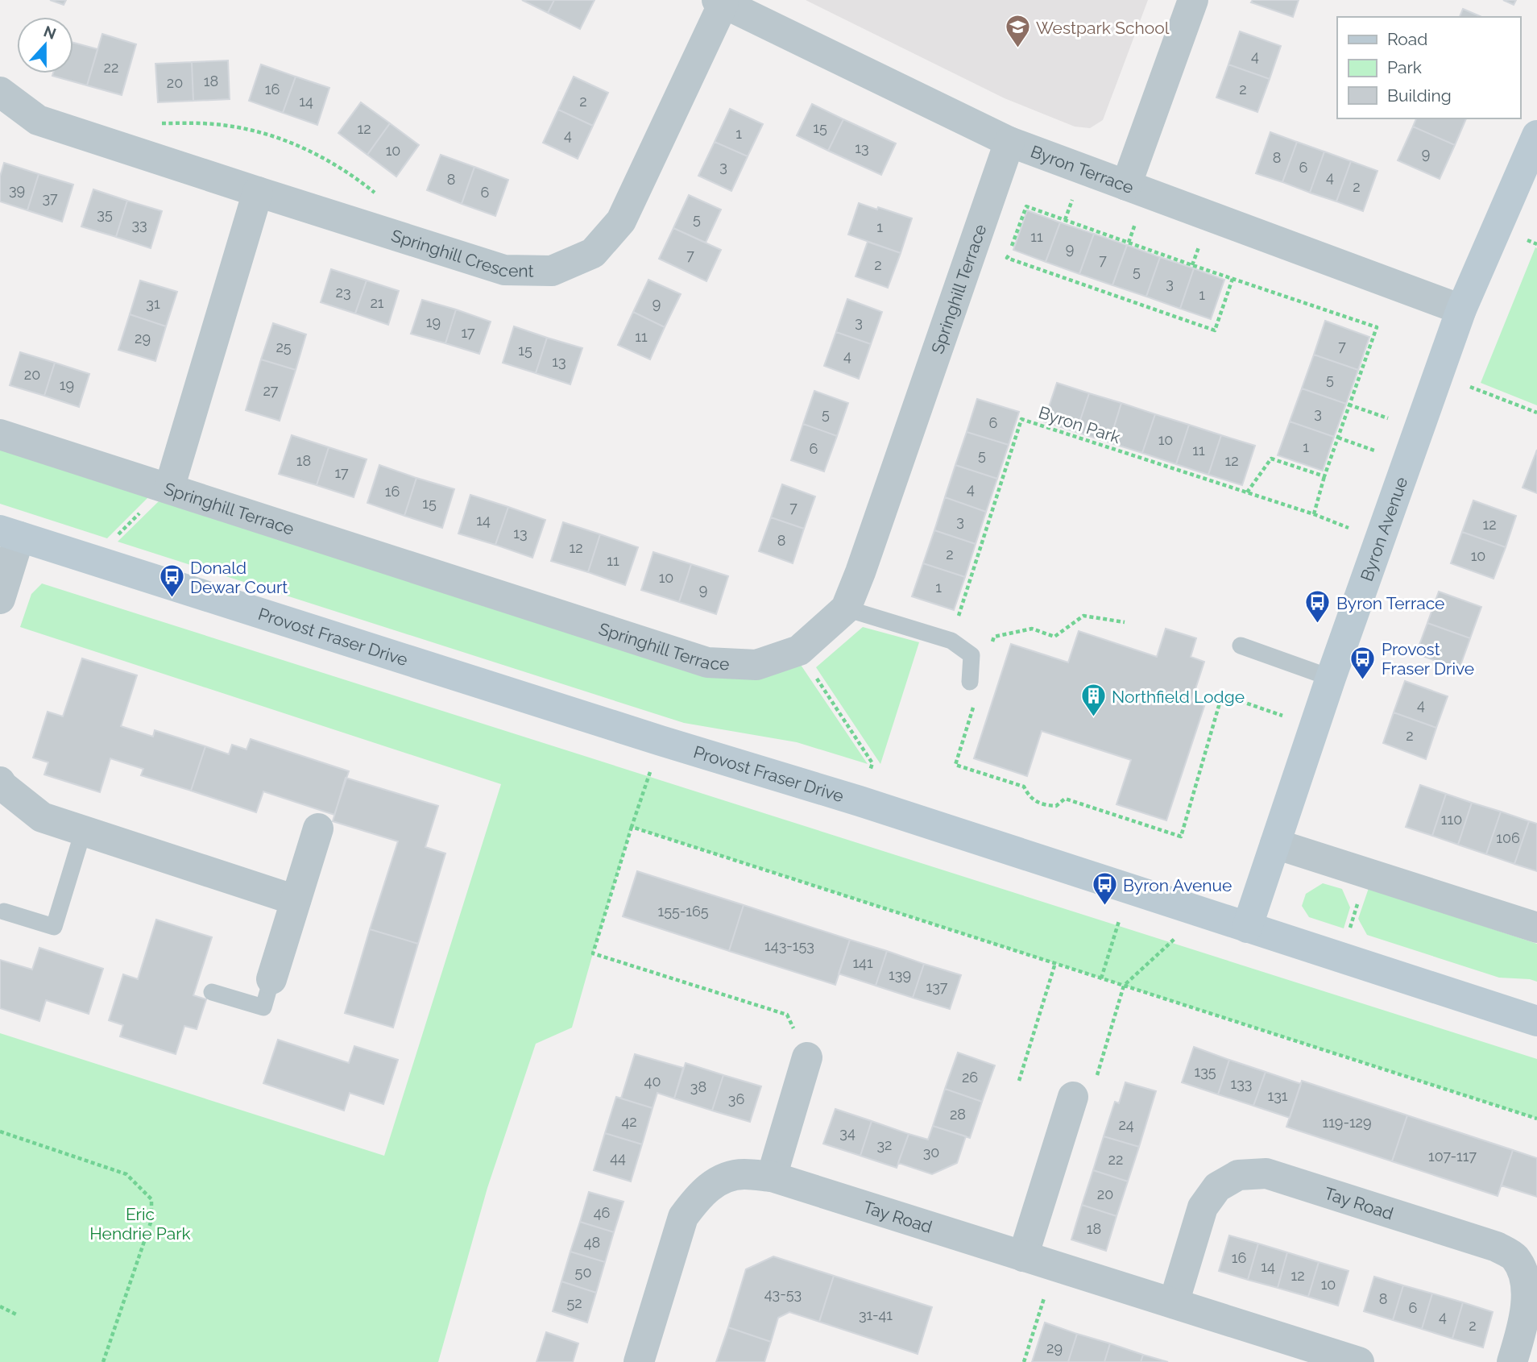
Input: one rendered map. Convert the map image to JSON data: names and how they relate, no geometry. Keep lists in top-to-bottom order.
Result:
{
  "streets": {
    "street": [
      "Byron Terrace",
      "Springhill Crescent",
      "Springhill Terrace",
      "Byron Avenue",
      "Provost Fraser Drive",
      "Tay Road"
    ],
    "path": ["Byron Park"]
  },
  "crossings": [
    ["Byron Terrace", "Springhill Crescent"],
    ["Byron Terrace", "Springhill Terrace"],
    ["Byron Terrace", "Byron Avenue"],
    ["Byron Avenue", "Provost Fraser Drive"]
  ],
  "parks": ["Eric Hendrie Park"],
  "places": {
    "school or university": ["Westpark School"],
    "bus stop": [
      "Donald Dewar Court",
      "Byron Terrace",
      "Provost Fraser Drive",
      "Byron Avenue"
    ],
    "building": ["Northfield Lodge"]
  },
  "house_numbers": [
    "4",
    "22",
    "18",
    "20",
    "16",
    "2",
    "14",
    "2",
    "15",
    "12",
    "1",
    "4",
    "13",
    "10",
    "9",
    "8",
    "3",
    "6",
    "4",
    "8",
    "2",
    "39",
    "6",
    "37",
    "35",
    "5",
    "33",
    "1",
    "11",
    "9",
    "7",
    "7",
    "2",
    "5",
    "3",
    "23",
    "1",
    "21",
    "31",
    "9",
    "19",
    "3",
    "17",
    "11",
    "29",
    "7",
    "25",
    "15",
    "4",
    "13",
    "20",
    "5",
    "19",
    "27",
    "3",
    "5",
    "6",
    "10",
    "1",
    "6",
    "11",
    "5",
    "18",
    "12",
    "17",
    "4",
    "16",
    "15",
    "7",
    "14",
    "3",
    "12",
    "13",
    "8",
    "12",
    "2",
    "10",
    "11",
    "10",
    "1",
    "9",
    "4",
    "2",
    "110",
    "106",
    "155-165",
    "143-153",
    "141",
    "139",
    "137",
    "135",
    "26",
    "40",
    "133",
    "38",
    "131",
    "36",
    "28",
    "42",
    "119-129",
    "24",
    "34",
    "32",
    "30",
    "107-117",
    "44",
    "22",
    "20",
    "46",
    "18",
    "48",
    "16",
    "14",
    "50",
    "12",
    "10",
    "43-53",
    "8",
    "52",
    "6",
    "31-41",
    "4",
    "2",
    "29"
  ],
  "legend": ["Road", "Park", "Building"],
  "north": "top"
}
